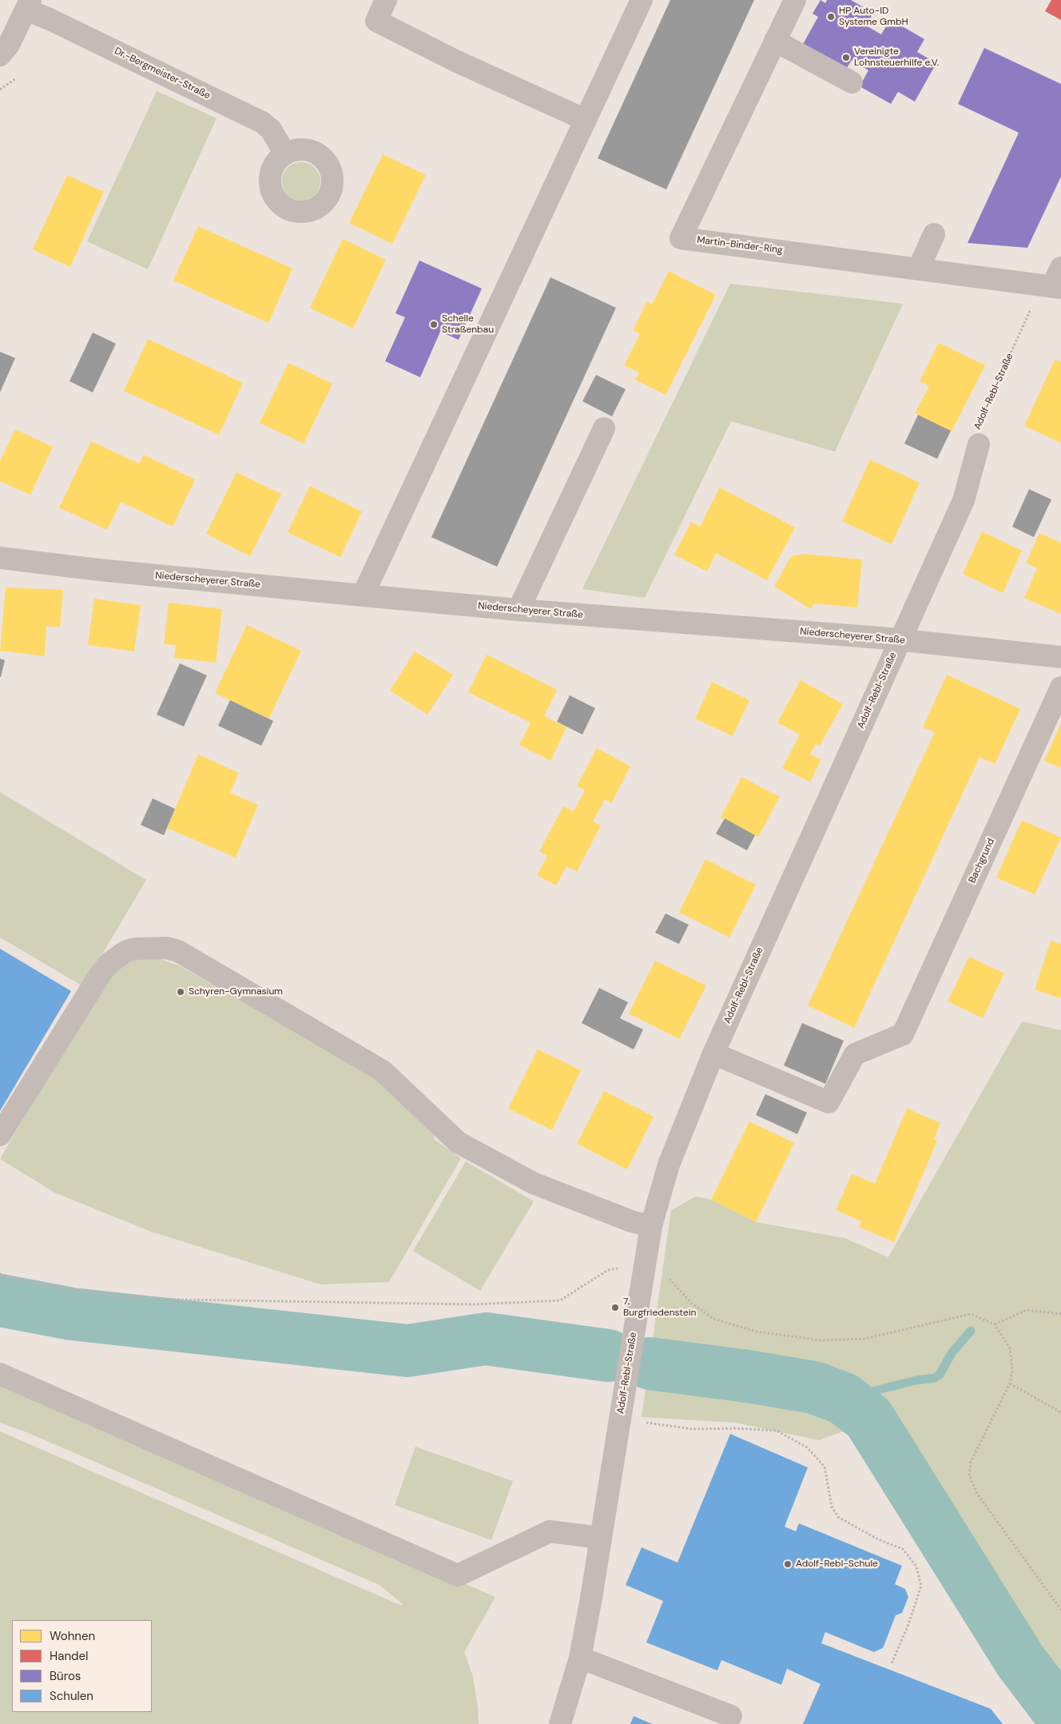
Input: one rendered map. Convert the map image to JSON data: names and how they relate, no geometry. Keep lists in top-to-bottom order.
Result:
{
  "streets": {
    "street": [
      "Dr.-Bergmeister-Straße",
      "Martin-Binder-Ring",
      "Adolf-Rebl-Straße",
      "Niederscheyerer Straße",
      "Bachgrund"
    ]
  },
  "crossings": [
    ["Martin-Binder-Ring", "Adolf-Rebl-Straße"],
    ["Adolf-Rebl-Straße", "Niederscheyerer Straße"],
    ["Adolf-Rebl-Straße", "Bachgrund"]
  ],
  "places": [
    "HP Auto-ID Systeme GmbH",
    "Vereinigte Lohnsteuerhilfe e.V.",
    "Schelle Straßenbau",
    "Schyren-Gymnasium",
    "7. Burgfriedenstein",
    "Adolf-Rebl-Schule"
  ],
  "legend": [
    "Wohnen",
    "Handel",
    "Büros",
    "Schulen"
  ]
}
